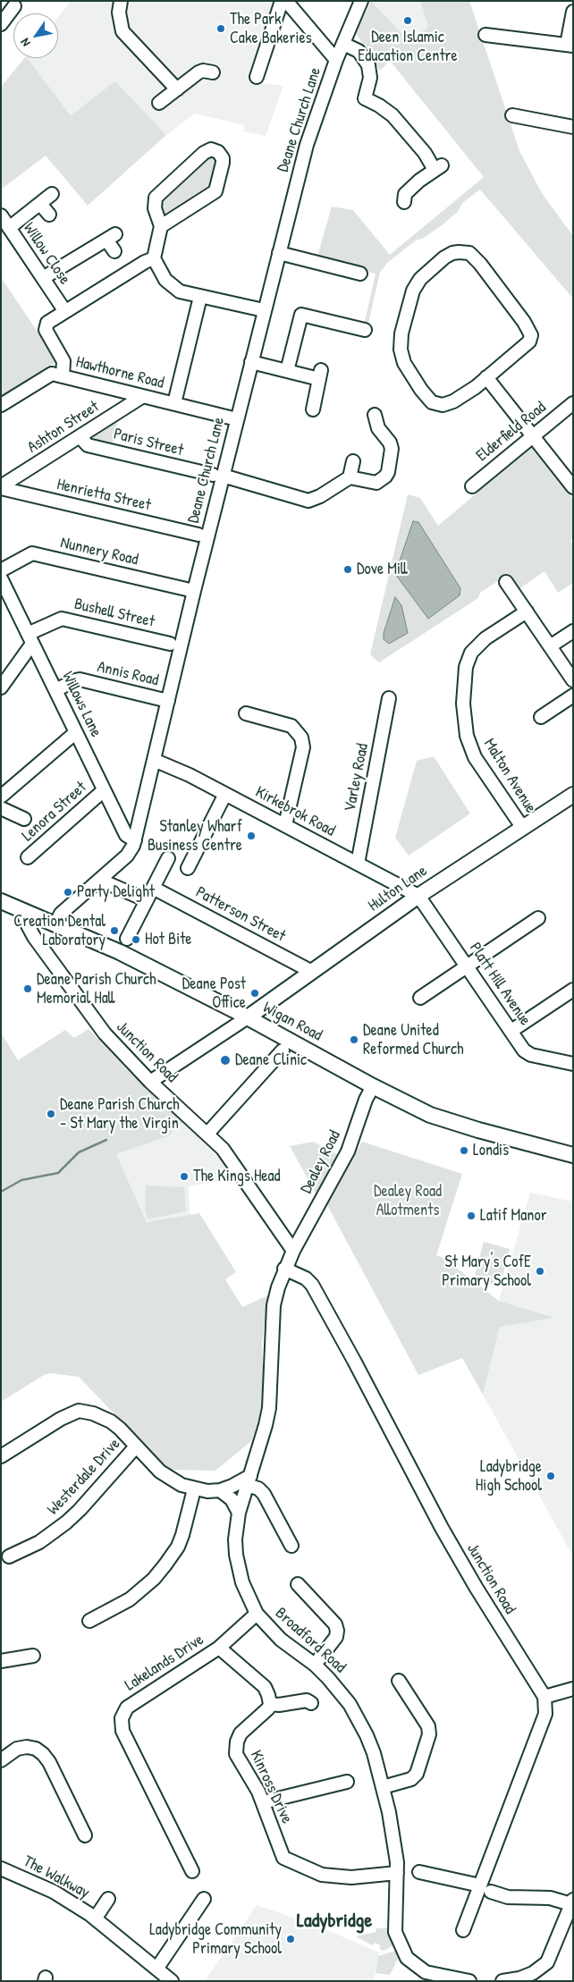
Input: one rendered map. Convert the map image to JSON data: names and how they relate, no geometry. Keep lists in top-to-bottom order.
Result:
{
  "streets": {
    "main road": ["Hulton Lane", "Wigan Road"],
    "street": [
      "Deane Church Lane",
      "Willow Close",
      "Hawthorne Road",
      "Ashton Street",
      "Elderfield Road",
      "Paris Street",
      "Henrietta Street",
      "Nunnery Road",
      "Bushell Street",
      "Annis Road",
      "Willows Lane",
      "Malton Avenue",
      "Varley Road",
      "Lenora Street",
      "Kirkebrok Road",
      "Patterson Street",
      "Platt Hill Avenue",
      "Junction Road",
      "Dealey Road",
      "Westerdale Drive",
      "Broadford Road",
      "Lakelands Drive",
      "Kinross Drive",
      "The Walkway"
    ]
  },
  "crossings": [
    ["Deane Church Lane", "Hawthorne Road"],
    ["Deane Church Lane", "Paris Street"],
    ["Deane Church Lane", "Nunnery Road"],
    ["Deane Church Lane", "Annis Road"],
    ["Deane Church Lane", "Willows Lane"],
    ["Deane Church Lane", "Kirkebrok Road"],
    ["Deane Church Lane", "Wigan Road"],
    ["Hawthorne Road", "Ashton Street"],
    ["Ashton Street", "Paris Street"],
    ["Ashton Street", "Henrietta Street"],
    ["Bushell Street", "Willows Lane"],
    ["Annis Road", "Willows Lane"],
    ["Willows Lane", "Lenora Street"],
    ["Malton Avenue", "Hulton Lane"],
    ["Varley Road", "Kirkebrok Road"],
    ["Kirkebrok Road", "Hulton Lane"],
    ["Kirkebrok Road", "Platt Hill Avenue"],
    ["Hulton Lane", "Patterson Street"],
    ["Hulton Lane", "Platt Hill Avenue"],
    ["Hulton Lane", "Wigan Road"],
    ["Wigan Road", "Junction Road"],
    ["Wigan Road", "Dealey Road"],
    ["Junction Road", "Dealey Road"],
    ["Junction Road", "Broadford Road"],
    ["Dealey Road", "Broadford Road"],
    ["Broadford Road", "Lakelands Drive"],
    ["Broadford Road", "Kinross Drive"]
  ],
  "districts": ["Ladybridge"],
  "parks": ["Dealey Road Allotments"],
  "places": [
    "Deen Islamic Education Centre",
    "The Park Cake Bakeries",
    "Dove Mill",
    "Stanley Wharf Business Centre",
    "Party Delight",
    "Creation Dental Laboratory",
    "Hot Bite",
    "Deane Parish Church Memorial Hall",
    "Deane Post Office",
    "Deane United Reformed Church",
    "Deane Clinic",
    "Deane Parish Church - St Mary the Virgin",
    "Londis",
    "The Kings Head",
    "Latif Manor",
    "St Mary's CofE Primary School",
    "Ladybridge High School",
    "Ladybridge Community Primary School"
  ],
  "north": "bottom left"
}
